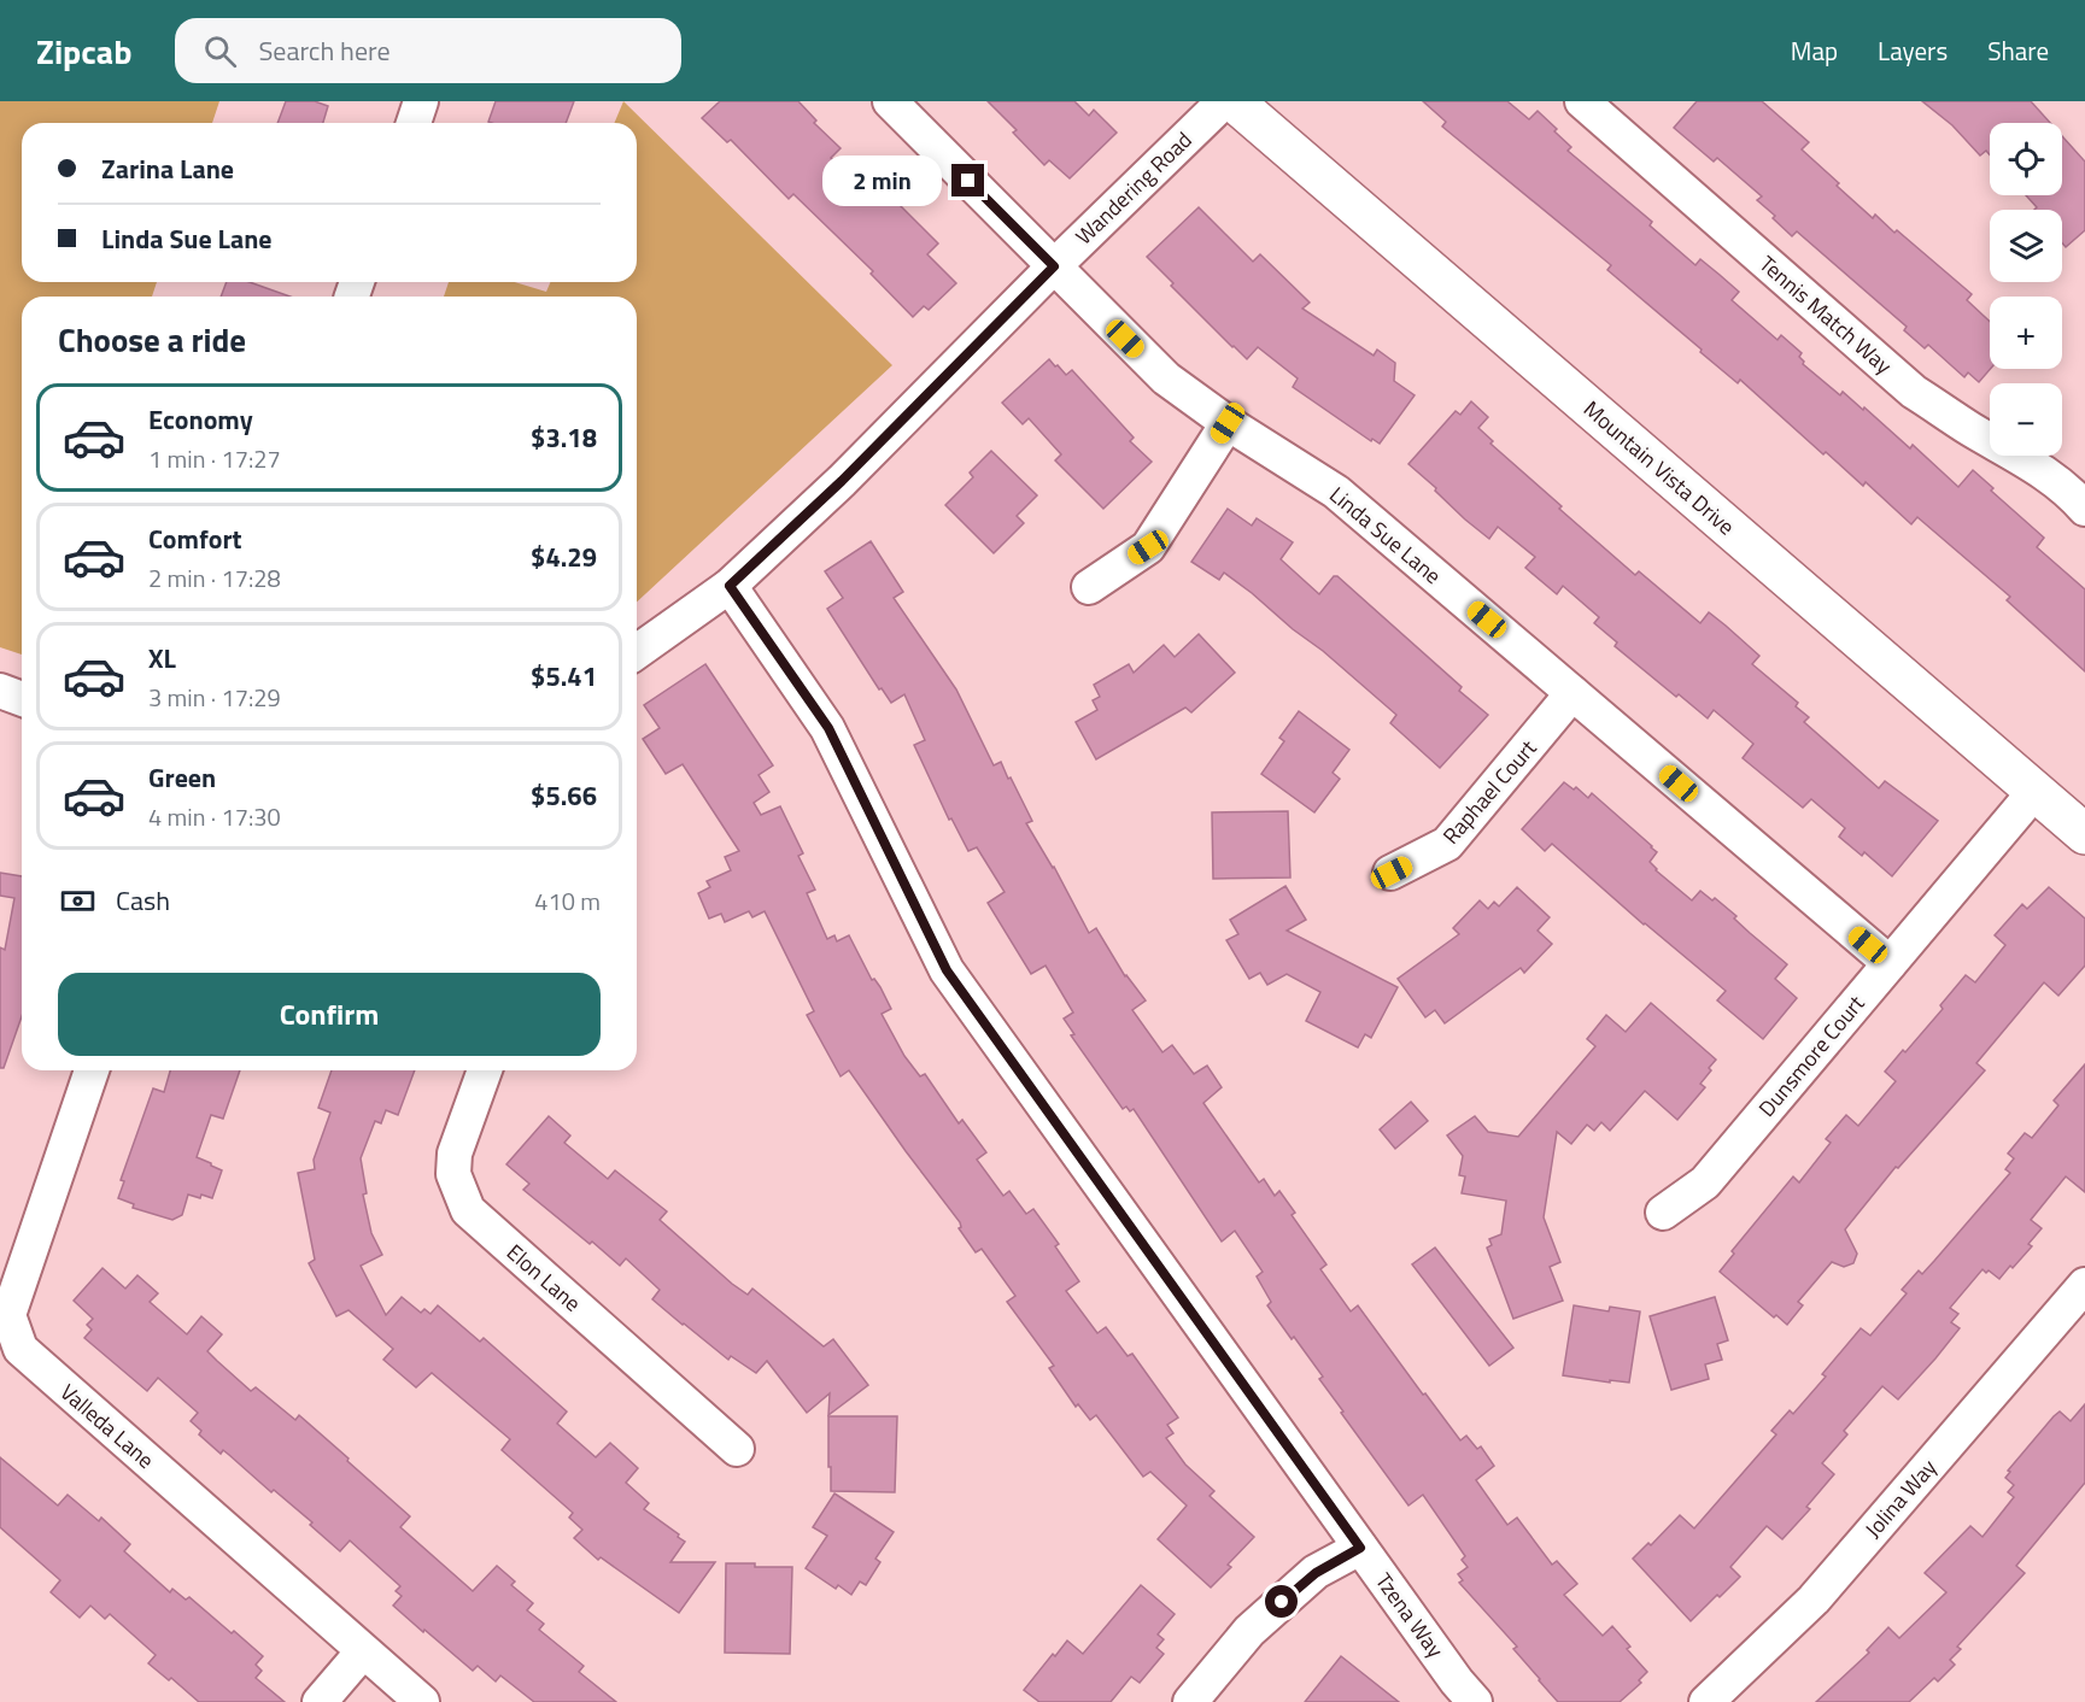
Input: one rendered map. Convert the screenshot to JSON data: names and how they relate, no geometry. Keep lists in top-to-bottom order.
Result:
{
  "streets": {
    "main road": ["Mountain Vista Drive"],
    "street": [
      "Wandering Road",
      "Tennis Match Way",
      "Linda Sue Lane",
      "Raphael Court",
      "Dunsmore Court",
      "Elon Lane",
      "Valleda Lane",
      "Jolina Way",
      "Tzena Way"
    ]
  },
  "crossings": [
    ["Wandering Road", "Linda Sue Lane"],
    ["Wandering Road", "Tzena Way"],
    ["Mountain Vista Drive", "Dunsmore Court"],
    ["Linda Sue Lane", "Raphael Court"],
    ["Linda Sue Lane", "Dunsmore Court"]
  ],
  "page": {
    "header": "Zipcab",
    "search": "Search here",
    "nav": ["Map", "Layers", "Share"],
    "map_buttons": ["+", "−"],
    "banner": ["Zarina Lane", "Linda Sue Lane"],
    "bubble": "2 min",
    "heading": "Choose a ride",
    "list": [
      {
        "name": "Economy",
        "note": "1 min · 17:27",
        "value": "$3.18"
      },
      {
        "name": "Comfort",
        "note": "2 min · 17:28",
        "value": "$4.29"
      },
      {
        "name": "XL",
        "note": "3 min · 17:29",
        "value": "$5.41"
      },
      {
        "name": "Green",
        "note": "4 min · 17:30",
        "value": "$5.66"
      }
    ],
    "pay": ["Cash", "410 m"],
    "buttons": "Confirm"
  }
}
